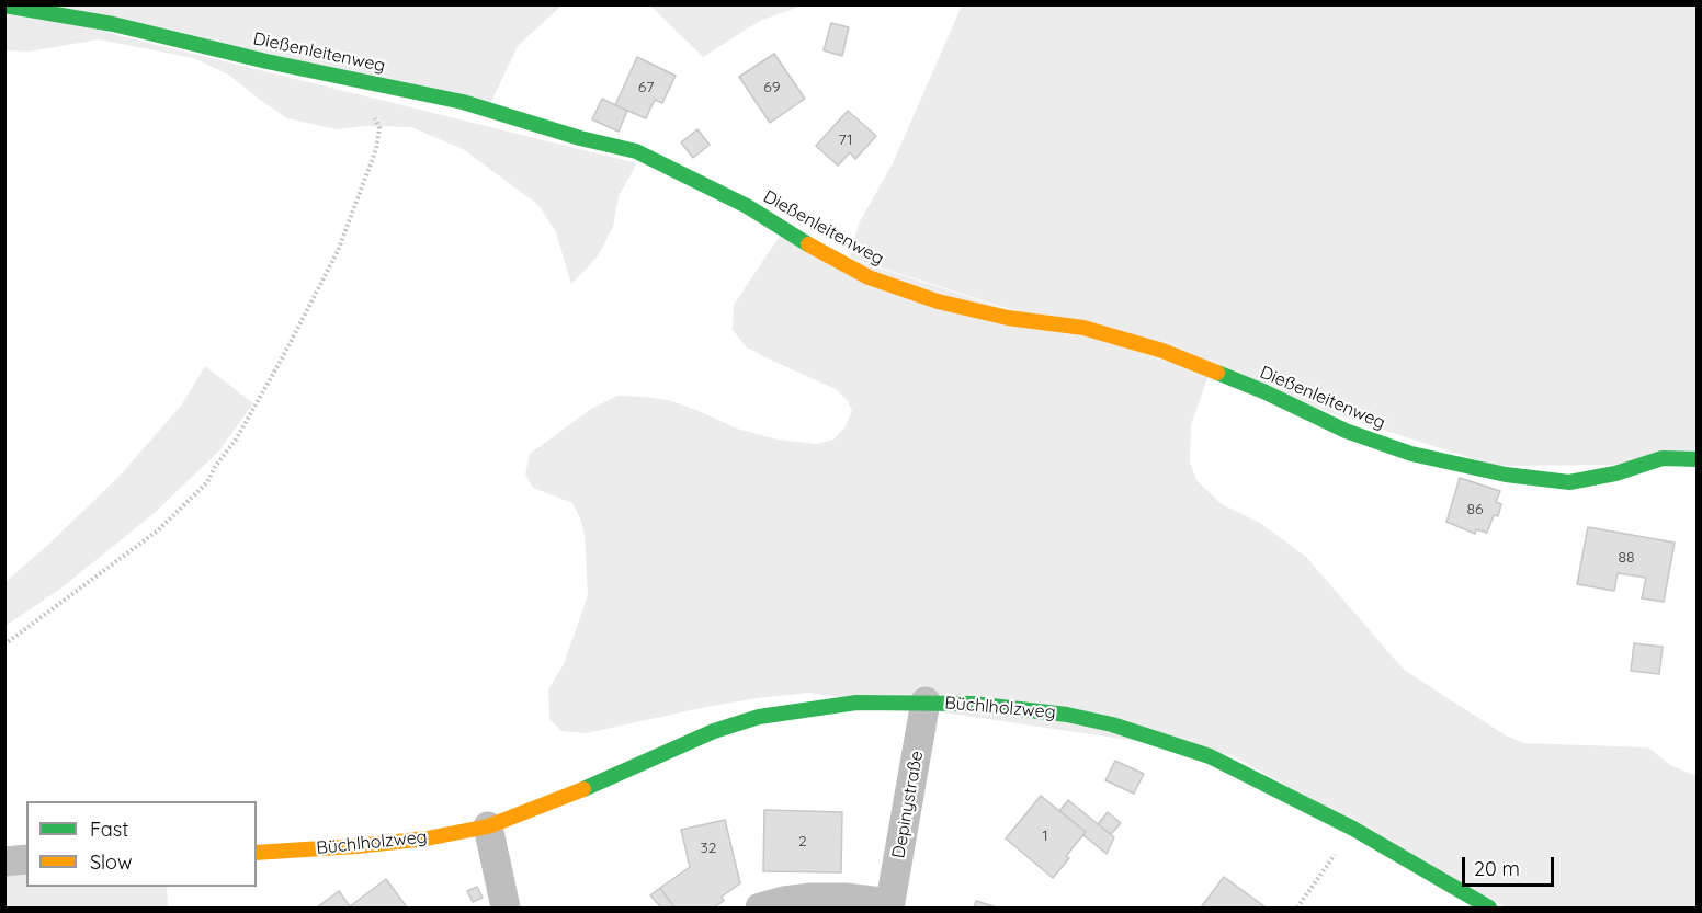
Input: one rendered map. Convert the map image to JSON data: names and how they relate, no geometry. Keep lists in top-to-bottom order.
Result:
{
  "streets": {
    "street": ["Dießenleitenweg", "Büchlholzweg", "Depinystraße"]
  },
  "crossings": [
    ["Büchlholzweg", "Depinystraße"]
  ],
  "house_numbers": [
    "67",
    "69",
    "71",
    "86",
    "88",
    "1",
    "2",
    "32"
  ],
  "legend": ["Fast", "Slow"],
  "scale_bar": "20 m"
}
